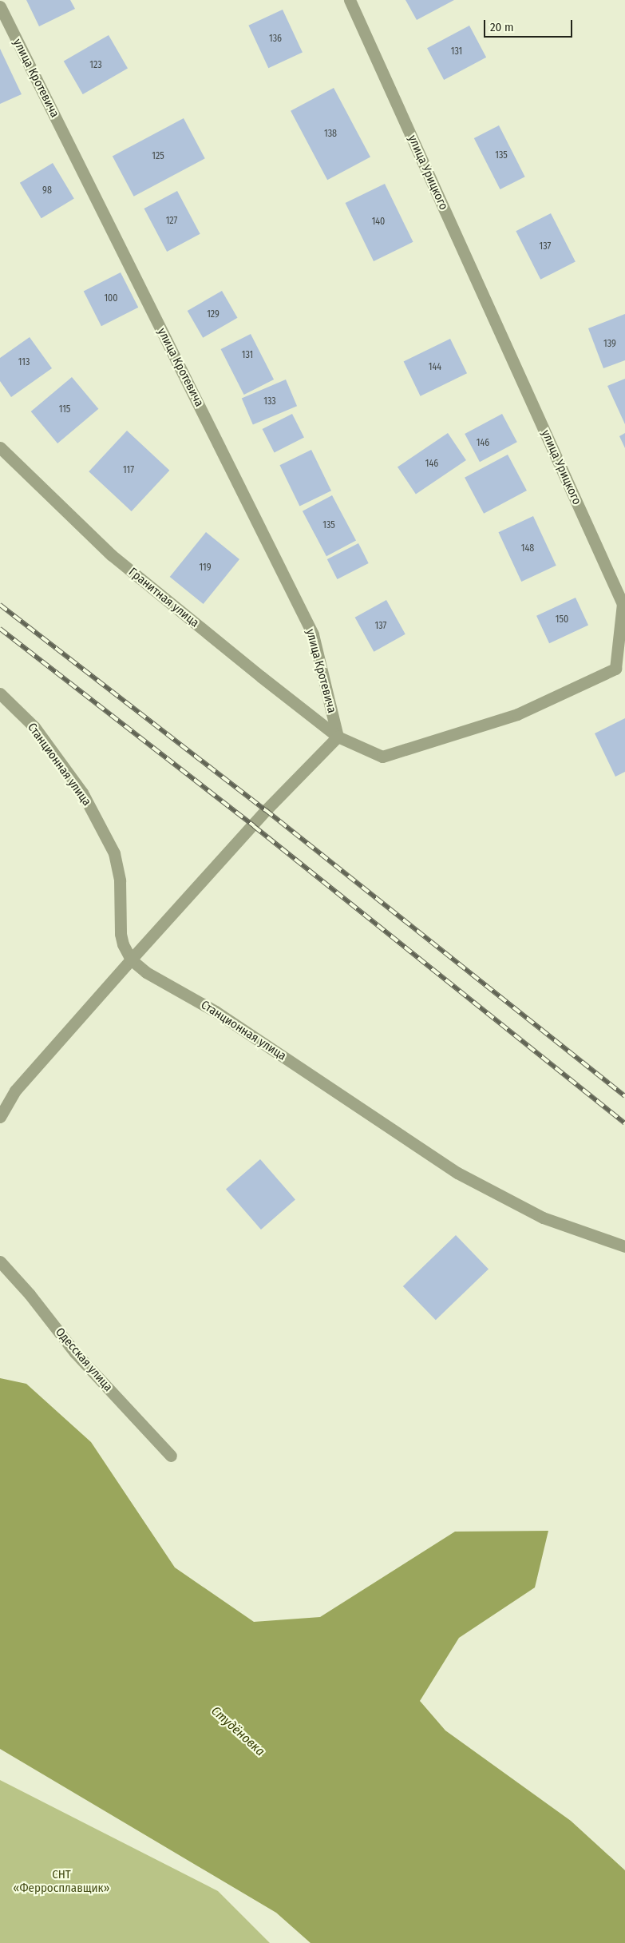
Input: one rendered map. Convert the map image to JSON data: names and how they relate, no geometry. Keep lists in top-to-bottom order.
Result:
{
  "streets": {
    "street": [
      "улица Кротевича",
      "улица Урицкого",
      "Гранитная улица",
      "Станционная улица",
      "Одесская улица"
    ]
  },
  "crossings": [
    ["улица Кротевича", "улица Урицкого"],
    ["улица Кротевича", "Гранитная улица"],
    ["улица Урицкого", "Гранитная улица"]
  ],
  "water": ["Студёновка"],
  "parks": ["СНТ «Ферросплавщик»"],
  "house_numbers": [
    "136",
    "131",
    "123",
    "138",
    "135",
    "125",
    "98",
    "127",
    "140",
    "137",
    "100",
    "129",
    "139",
    "131",
    "113",
    "144",
    "133",
    "115",
    "146",
    "146",
    "117",
    "135",
    "148",
    "119",
    "150",
    "137"
  ],
  "scale_bar": "20 m"
}
